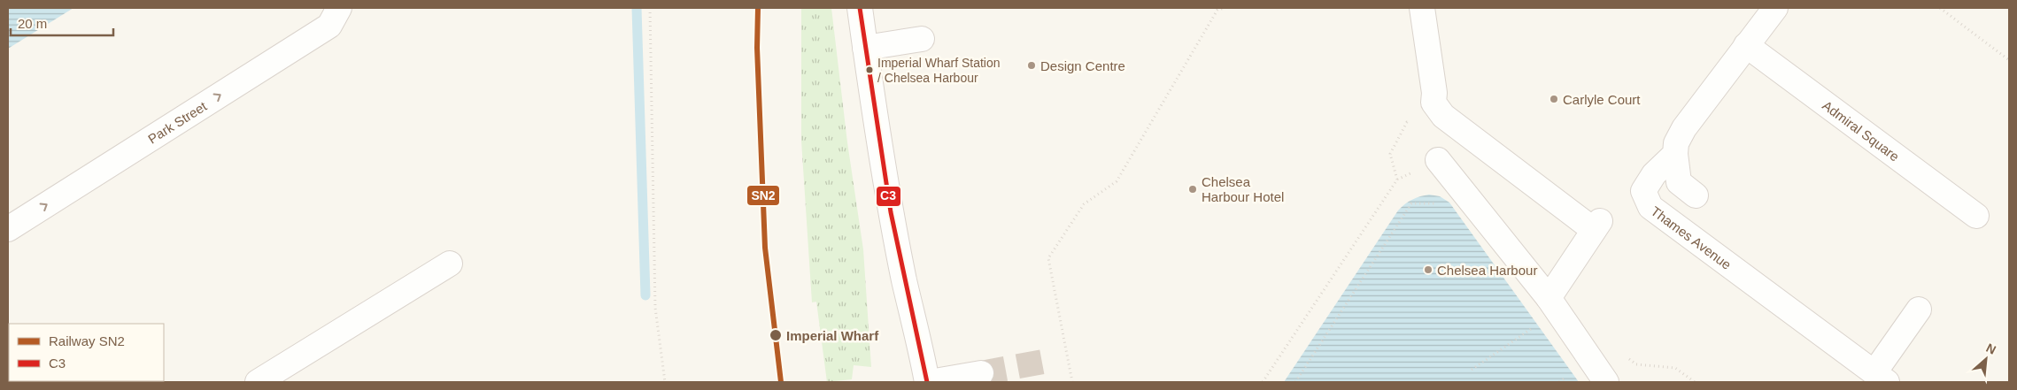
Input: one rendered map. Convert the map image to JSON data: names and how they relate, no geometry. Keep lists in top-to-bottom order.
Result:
{
  "streets": {
    "street": ["Park Street", "Admiral Square", "Thames Avenue"]
  },
  "crossings": [
    ["Admiral Square", "Thames Avenue"]
  ],
  "one_way": ["Park Street"],
  "places": [
    "Design Centre",
    "Imperial Wharf Station / Chelsea Harbour",
    "Carlyle Court",
    "Chelsea Harbour Hotel",
    "Chelsea Harbour",
    "Imperial Wharf"
  ],
  "lines": ["rail line SN2", "transit line C3"],
  "legend": ["Railway SN2", "C3"],
  "scale_bar": "20 m",
  "north": "top right"
}
